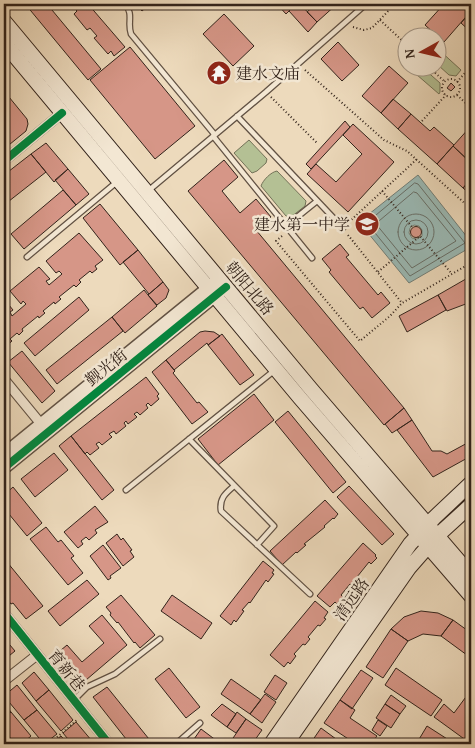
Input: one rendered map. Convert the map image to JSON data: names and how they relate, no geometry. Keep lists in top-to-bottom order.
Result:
{
  "streets": {
    "main road": ["朝阳北路", "清远路"],
    "street": ["觐光街", "育新巷"]
  },
  "crossings": [
    ["朝阳北路", "觐光街"],
    ["朝阳北路", "清远路"]
  ],
  "places": {
    "temple": ["建水文庙"],
    "school or university": ["建水第一中学"]
  },
  "north": "left"
}
